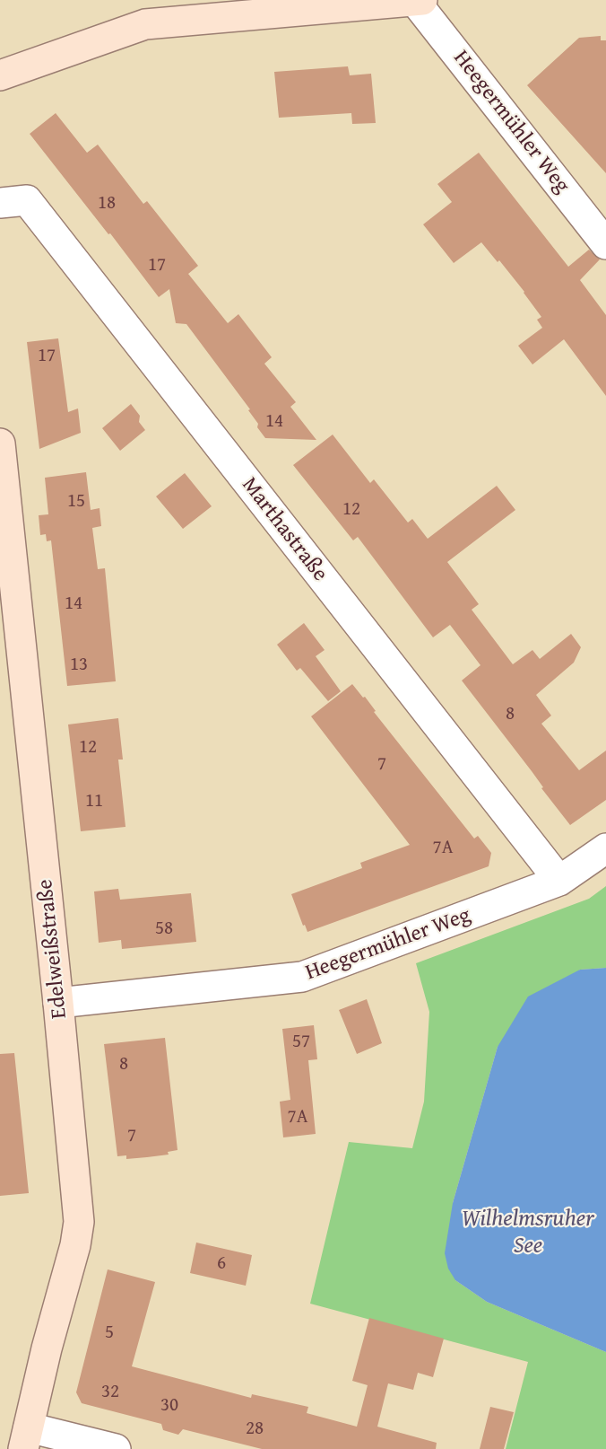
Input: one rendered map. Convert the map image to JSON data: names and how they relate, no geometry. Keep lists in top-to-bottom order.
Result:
{
  "streets": {
    "street": ["Heegermühler Weg", "Marthastraße", "Edelweißstraße"]
  },
  "crossings": [
    ["Heegermühler Weg", "Marthastraße"],
    ["Heegermühler Weg", "Edelweißstraße"]
  ],
  "water": ["Wilhelmsruher See"],
  "house_numbers": [
    "18",
    "17",
    "17",
    "14",
    "15",
    "12",
    "14",
    "13",
    "8",
    "12",
    "7",
    "11",
    "7A",
    "58",
    "57",
    "8",
    "7A",
    "7",
    "6",
    "5",
    "32",
    "30",
    "28"
  ]
}
